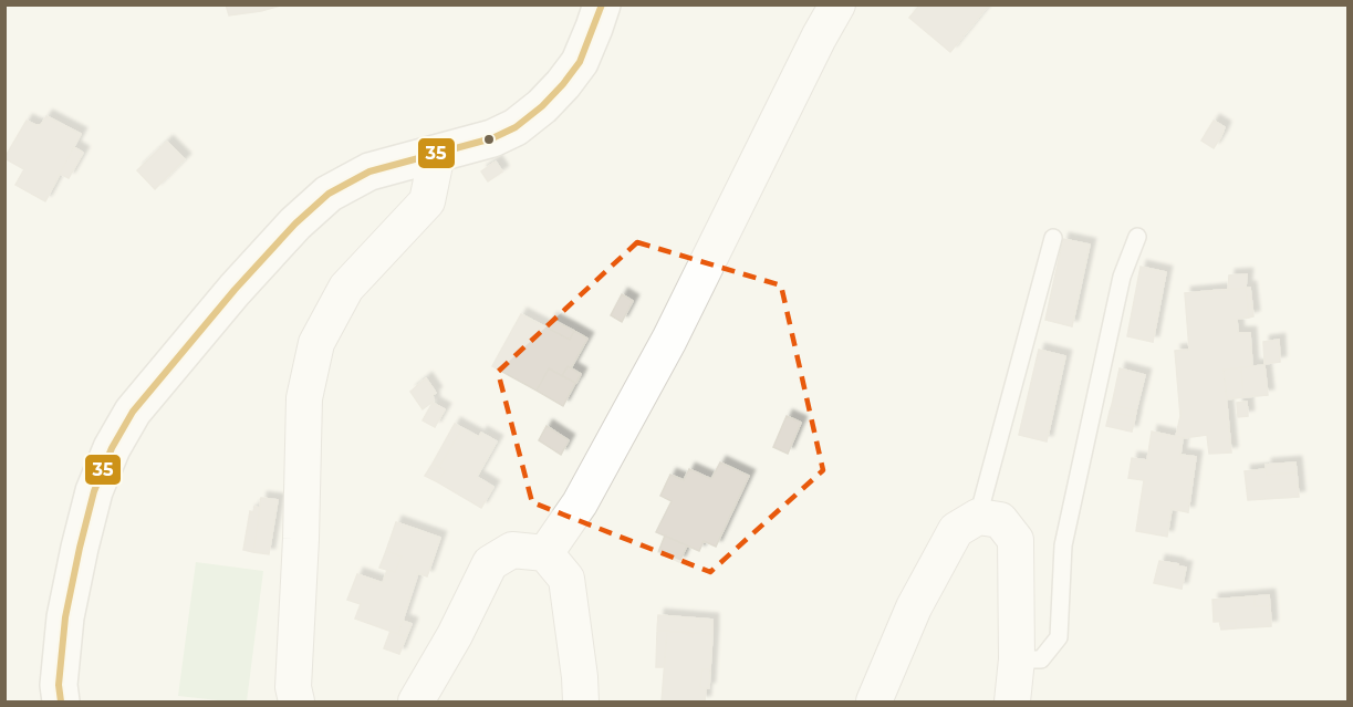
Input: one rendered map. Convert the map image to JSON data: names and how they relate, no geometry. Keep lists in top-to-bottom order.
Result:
{
  "lines": ["transit line 35"]
}
